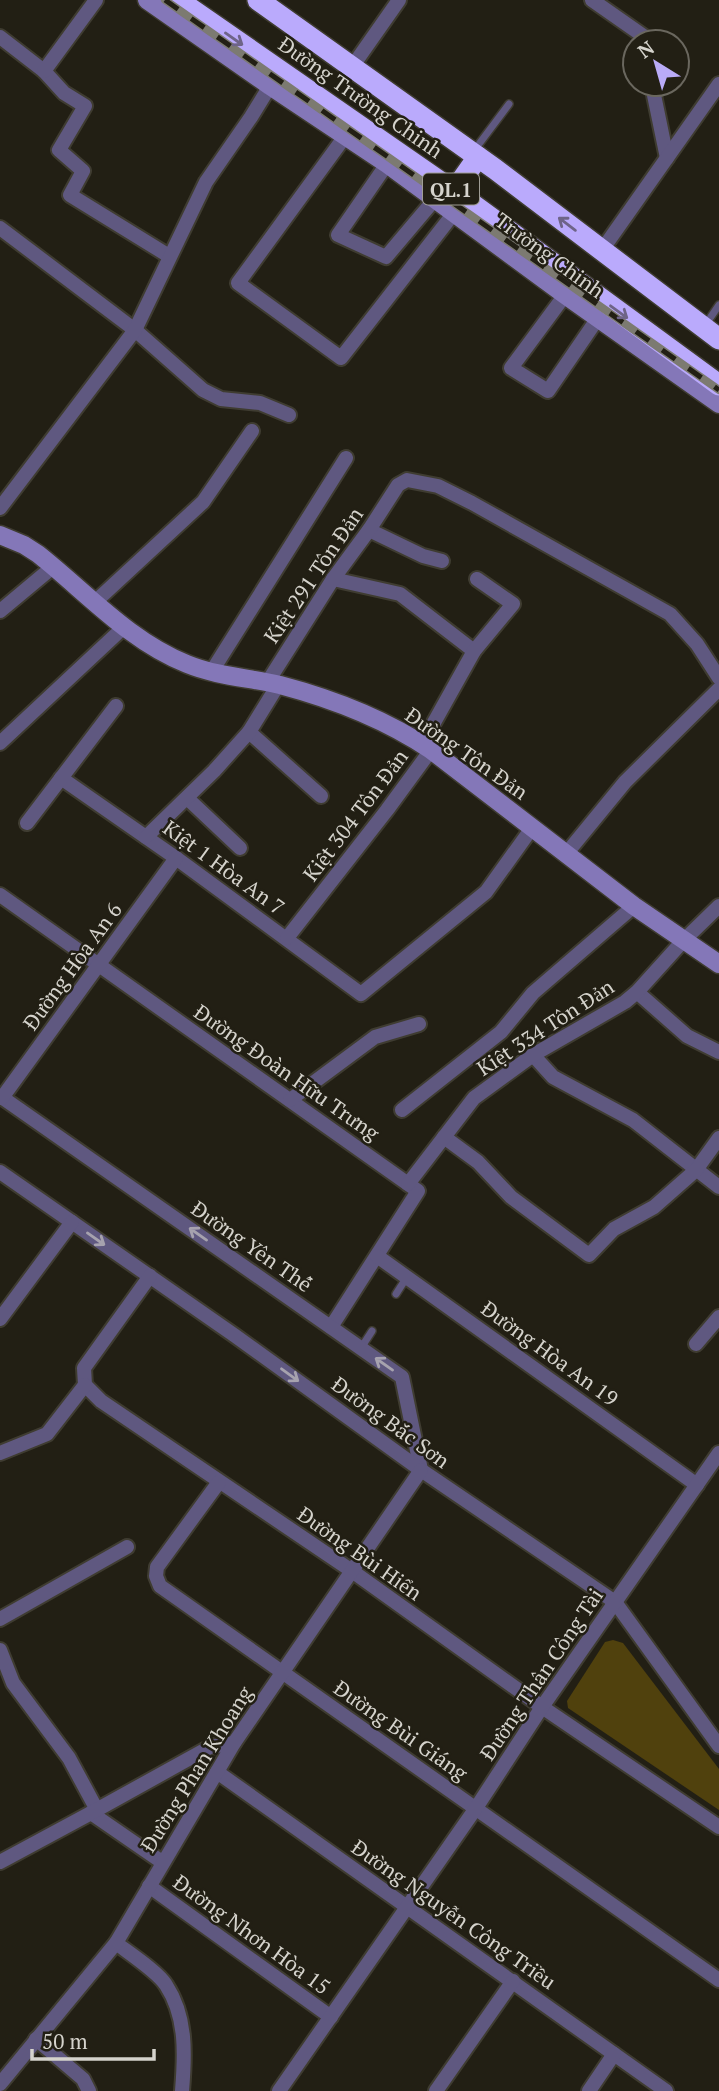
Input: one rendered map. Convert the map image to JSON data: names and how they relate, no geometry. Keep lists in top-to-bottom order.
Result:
{
  "streets": {
    "highway": ["Đường Trường Chinh", "QL.1"],
    "street": [
      "Trường Chinh",
      "Kiệt 291 Tôn Đản",
      "Đường Tôn Đản",
      "Kiệt 304 Tôn Đản",
      "Kiệt 1 Hòa An 7",
      "Đường Hòa An 6",
      "Kiệt 334 Tôn Đản",
      "Đường Đoàn Hữu Trưng",
      "Đường Yên Thế",
      "Đường Hòa An 19",
      "Đường Bắc Sơn",
      "Đường Bùi Hiển",
      "Đường Thân Công Tài",
      "Đường Bùi Giáng",
      "Đường Phan Khoang",
      "Đường Nguyễn Công Triều",
      "Đường Nhơn Hòa 15"
    ]
  },
  "crossings": [
    ["Đường Trường Chinh", "Trường Chinh"],
    ["Kiệt 291 Tôn Đản", "Đường Tôn Đản"],
    ["Kiệt 291 Tôn Đản", "Kiệt 1 Hòa An 7"],
    ["Đường Tôn Đản", "Kiệt 304 Tôn Đản"],
    ["Đường Tôn Đản", "Kiệt 1 Hòa An 7"],
    ["Đường Tôn Đản", "Kiệt 334 Tôn Đản"],
    ["Kiệt 304 Tôn Đản", "Kiệt 1 Hòa An 7"],
    ["Kiệt 1 Hòa An 7", "Đường Hòa An 6"],
    ["Đường Hòa An 6", "Đường Đoàn Hữu Trưng"],
    ["Đường Hòa An 6", "Đường Yên Thế"],
    ["Kiệt 334 Tôn Đản", "Đường Đoàn Hữu Trưng"],
    ["Đường Yên Thế", "Đường Bắc Sơn"],
    ["Đường Yên Thế", "Đường Phan Khoang"],
    ["Đường Hòa An 19", "Đường Thân Công Tài"],
    ["Đường Bắc Sơn", "Đường Thân Công Tài"],
    ["Đường Bắc Sơn", "Đường Phan Khoang"],
    ["Đường Bùi Hiển", "Đường Thân Công Tài"],
    ["Đường Bùi Hiển", "Đường Bùi Giáng"],
    ["Đường Bùi Hiển", "Đường Phan Khoang"],
    ["Đường Thân Công Tài", "Đường Bùi Giáng"],
    ["Đường Thân Công Tài", "Đường Nguyễn Công Triều"],
    ["Đường Thân Công Tài", "Đường Nhơn Hòa 15"],
    ["Đường Bùi Giáng", "Đường Phan Khoang"],
    ["Đường Phan Khoang", "Đường Nguyễn Công Triều"],
    ["Đường Phan Khoang", "Đường Nhơn Hòa 15"]
  ],
  "one_way": ["Đường Yên Thế", "Đường Bắc Sơn"],
  "scale_bar": "50 m",
  "north": "top left"
}
